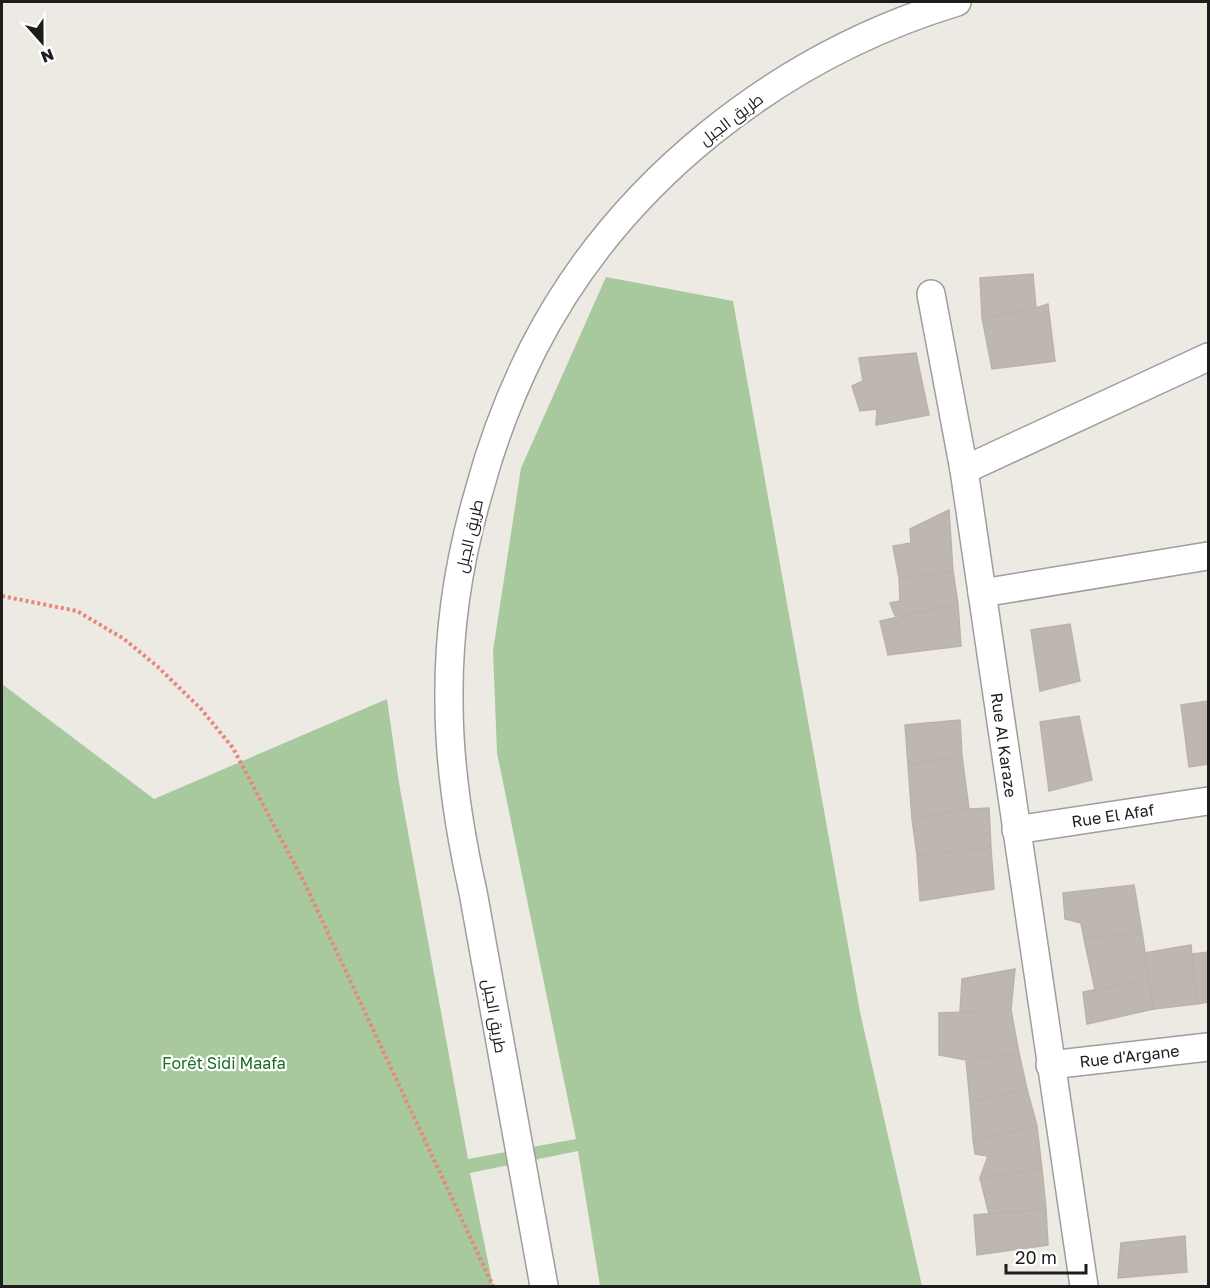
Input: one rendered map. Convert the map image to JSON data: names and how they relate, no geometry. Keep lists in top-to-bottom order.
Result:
{
  "streets": {
    "street": [
      "طريق الجبل",
      "Rue Al Karaze",
      "Rue El Afaf",
      "Rue d'Argane"
    ]
  },
  "crossings": [
    ["Rue Al Karaze", "Rue El Afaf"],
    ["Rue Al Karaze", "Rue d'Argane"]
  ],
  "parks": ["Forêt Sidi Maafa"],
  "scale_bar": "20 m",
  "north": "bottom"
}
